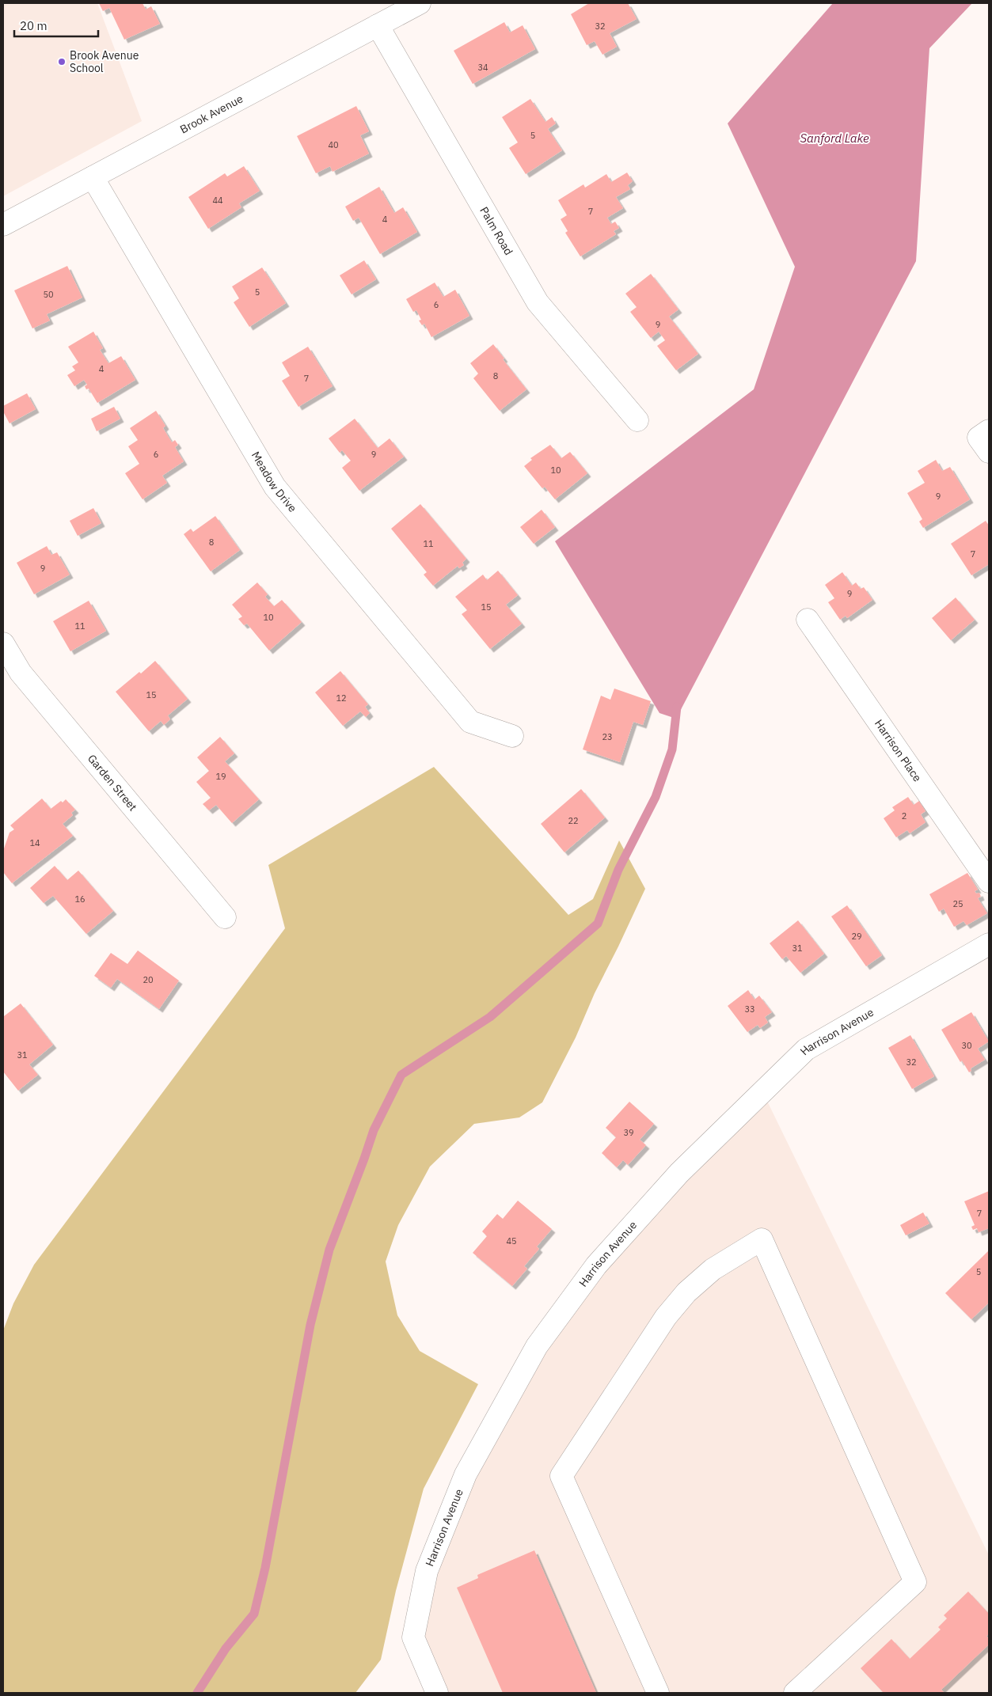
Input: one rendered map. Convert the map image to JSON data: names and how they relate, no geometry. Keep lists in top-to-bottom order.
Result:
{
  "streets": {
    "street": [
      "Brook Avenue",
      "Palm Road",
      "Meadow Drive",
      "Harrison Place",
      "Garden Street",
      "Harrison Avenue"
    ]
  },
  "crossings": [
    ["Brook Avenue", "Palm Road"],
    ["Brook Avenue", "Meadow Drive"]
  ],
  "water": ["Sanford Lake"],
  "places": ["Brook Avenue School"],
  "house_numbers": [
    "32",
    "34",
    "5",
    "40",
    "44",
    "7",
    "4",
    "5",
    "50",
    "6",
    "9",
    "4",
    "8",
    "7",
    "6",
    "9",
    "10",
    "9",
    "8",
    "11",
    "7",
    "9",
    "9",
    "15",
    "10",
    "11",
    "15",
    "12",
    "23",
    "19",
    "2",
    "22",
    "14",
    "16",
    "25",
    "29",
    "31",
    "20",
    "33",
    "30",
    "31",
    "32",
    "39",
    "7",
    "45",
    "5"
  ],
  "scale_bar": "20 m"
}
